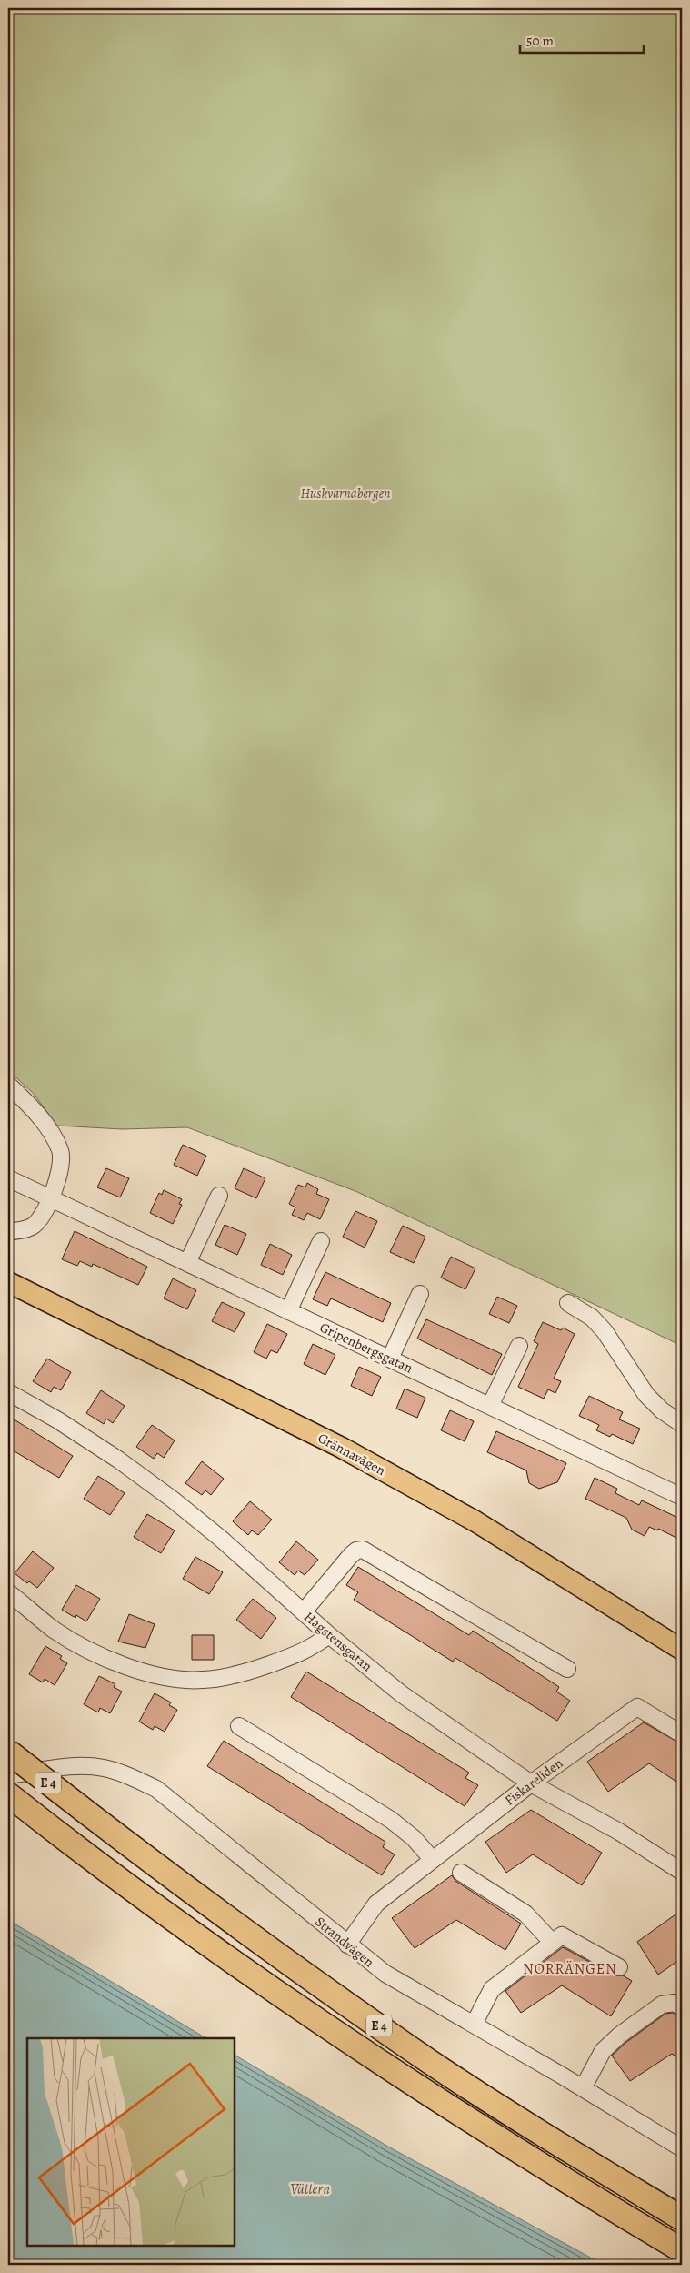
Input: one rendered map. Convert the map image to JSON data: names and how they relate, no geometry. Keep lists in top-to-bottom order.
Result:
{
  "streets": {
    "highway": ["E 4"],
    "main road": ["Grännavägen"],
    "street": [
      "Gripenbergsgatan",
      "Hagstensgatan",
      "Fiskareliden",
      "Strandvägen"
    ]
  },
  "crossings": [
    ["Hagstensgatan", "Fiskareliden"],
    ["Fiskareliden", "Strandvägen"]
  ],
  "districts": ["NORRÄNGEN"],
  "water": ["Vättern"],
  "parks": ["Huskvarnabergen"],
  "scale_bar": "50 m"
}
